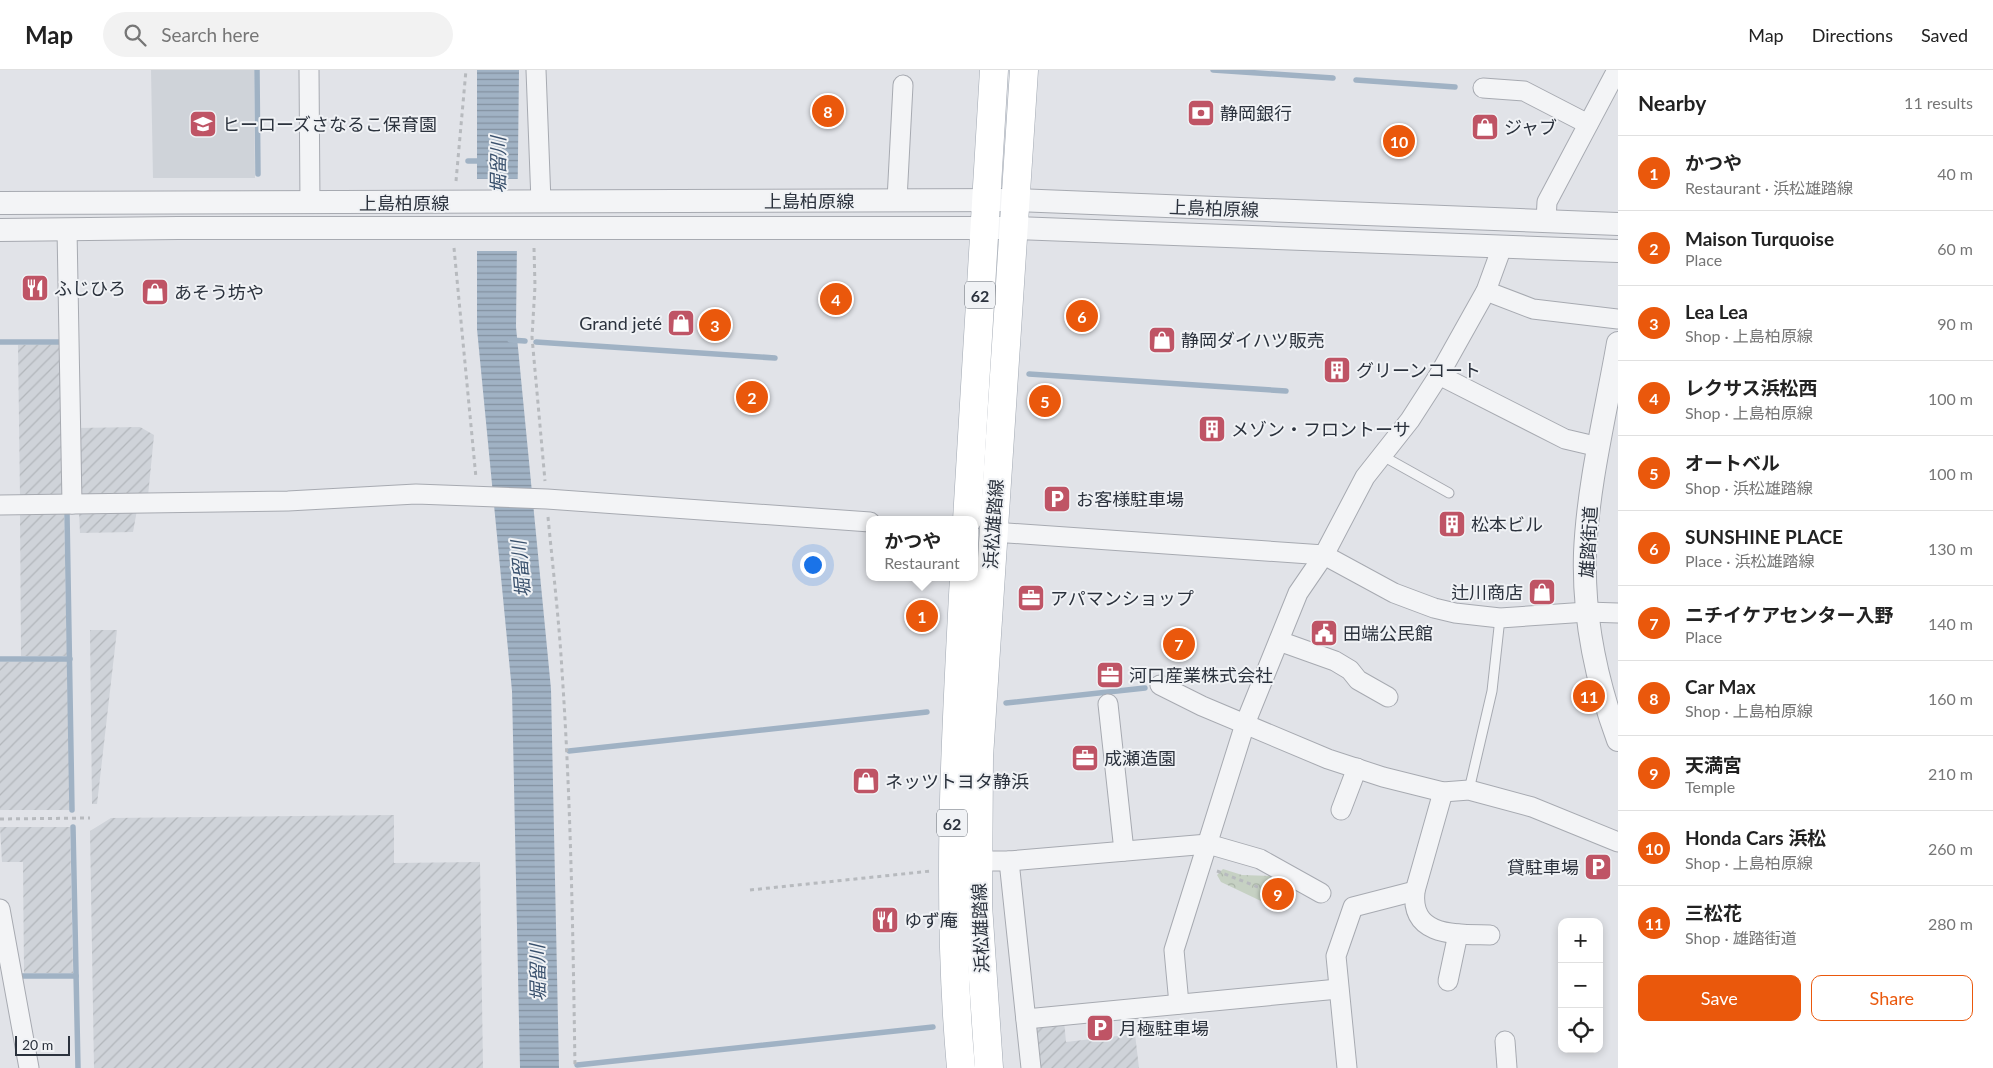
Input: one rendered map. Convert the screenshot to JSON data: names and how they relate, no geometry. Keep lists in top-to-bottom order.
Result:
{
  "streets": {
    "main road": ["62", "浜松雄踏線"],
    "street": ["上島柏原線", "雄踏街道"]
  },
  "crossings": [
    ["上島柏原線", "浜松雄踏線"]
  ],
  "water": ["堀留川"],
  "places": {
    "bank": ["静岡銀行"],
    "school or university": ["ヒーローズさなるこ保育園"],
    "shop": [
      "ジャブ",
      "あそう坊や",
      "Grand jeté",
      "静岡ダイハツ販売",
      "辻川商店",
      "ネッツトヨタ静浜"
    ],
    "restaurant": ["ふじひろ", "ゆず庵"],
    "building": ["グリーンコート", "メゾン・フロントーサ", "松本ビル"],
    "parking": ["お客様駐車場", "貸駐車場", "月極駐車場"],
    "office": ["アパマンショップ", "河口産業株式会社", "成瀬造園"],
    "public building": ["田端公民館"]
  },
  "scale_bar": "20 m",
  "page": {
    "header": "Map",
    "search": "Search here",
    "nav": ["Map", "Directions", "Saved"],
    "heading": ["Nearby", "11 results"],
    "pins": [
      "8",
      "10",
      "4",
      "6",
      "3",
      "2",
      "5",
      "1",
      "7",
      "11",
      "9"
    ],
    "list": [
      {
        "mark": "1",
        "name": "かつや",
        "note": "Restaurant · 浜松雄踏線",
        "value": "40 m"
      },
      {
        "mark": "2",
        "name": "Maison Turquoise",
        "note": "Place",
        "value": "60 m"
      },
      {
        "mark": "3",
        "name": "Lea Lea",
        "note": "Shop · 上島柏原線",
        "value": "90 m"
      },
      {
        "mark": "4",
        "name": "レクサス浜松西",
        "note": "Shop · 上島柏原線",
        "value": "100 m"
      },
      {
        "mark": "5",
        "name": "オートベル",
        "note": "Shop · 浜松雄踏線",
        "value": "100 m"
      },
      {
        "mark": "6",
        "name": "SUNSHINE PLACE",
        "note": "Place · 浜松雄踏線",
        "value": "130 m"
      },
      {
        "mark": "7",
        "name": "ニチイケアセンター入野",
        "note": "Place",
        "value": "140 m"
      },
      {
        "mark": "8",
        "name": "Car Max",
        "note": "Shop · 上島柏原線",
        "value": "160 m"
      },
      {
        "mark": "9",
        "name": "天満宮",
        "note": "Temple",
        "value": "210 m"
      },
      {
        "mark": "10",
        "name": "Honda Cars 浜松",
        "note": "Shop · 上島柏原線",
        "value": "260 m"
      },
      {
        "mark": "11",
        "name": "三松花",
        "note": "Shop · 雄踏街道",
        "value": "280 m"
      }
    ],
    "popup": ["かつや", "Restaurant"],
    "map_buttons": ["+", "−"],
    "buttons": ["Save", "Share"],
    "scale": "20 m"
  }
}
